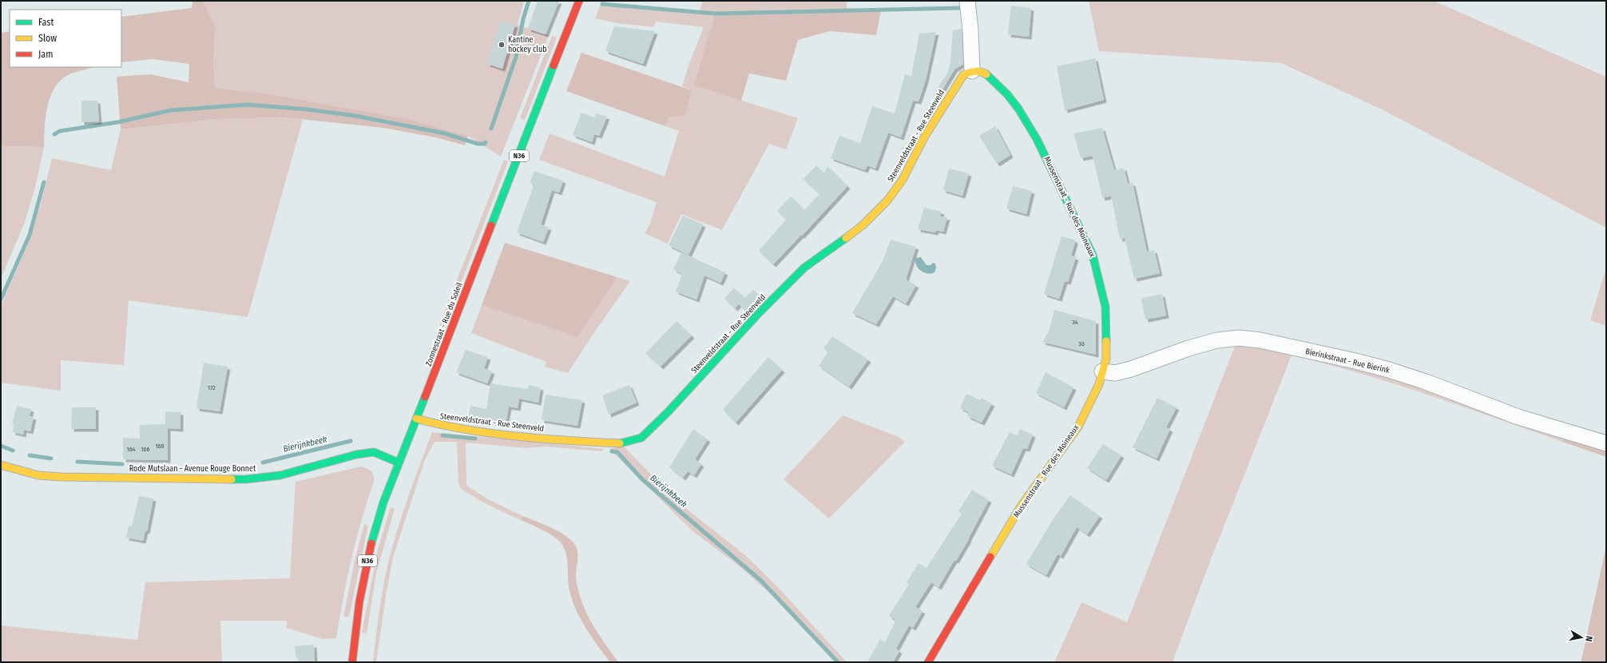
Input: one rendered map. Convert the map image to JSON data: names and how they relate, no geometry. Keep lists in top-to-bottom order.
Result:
{
  "streets": {
    "street": [
      "Steenveldstraat - Rue Steenveld",
      "N36",
      "Mussenstraat - Rue des Moineaux",
      "Zonnestraat - Rue du Soleil",
      "Bierinkstraat - Rue Bierink",
      "Rode Mutslaan - Avenue Rouge Bonnet"
    ]
  },
  "crossings": [
    ["Steenveldstraat - Rue Steenveld", "Mussenstraat - Rue des Moineaux"],
    ["Steenveldstraat - Rue Steenveld", "Zonnestraat - Rue du Soleil"],
    ["Mussenstraat - Rue des Moineaux", "Bierinkstraat - Rue Bierink"],
    ["Zonnestraat - Rue du Soleil", "Rode Mutslaan - Avenue Rouge Bonnet"]
  ],
  "water": ["Bierijnkbeek"],
  "places": ["Kantine hockey club"],
  "house_numbers": [
    "34",
    "30",
    "172",
    "168",
    "164",
    "166"
  ],
  "legend": ["Fast", "Slow", "Jam"],
  "north": "right"
}
